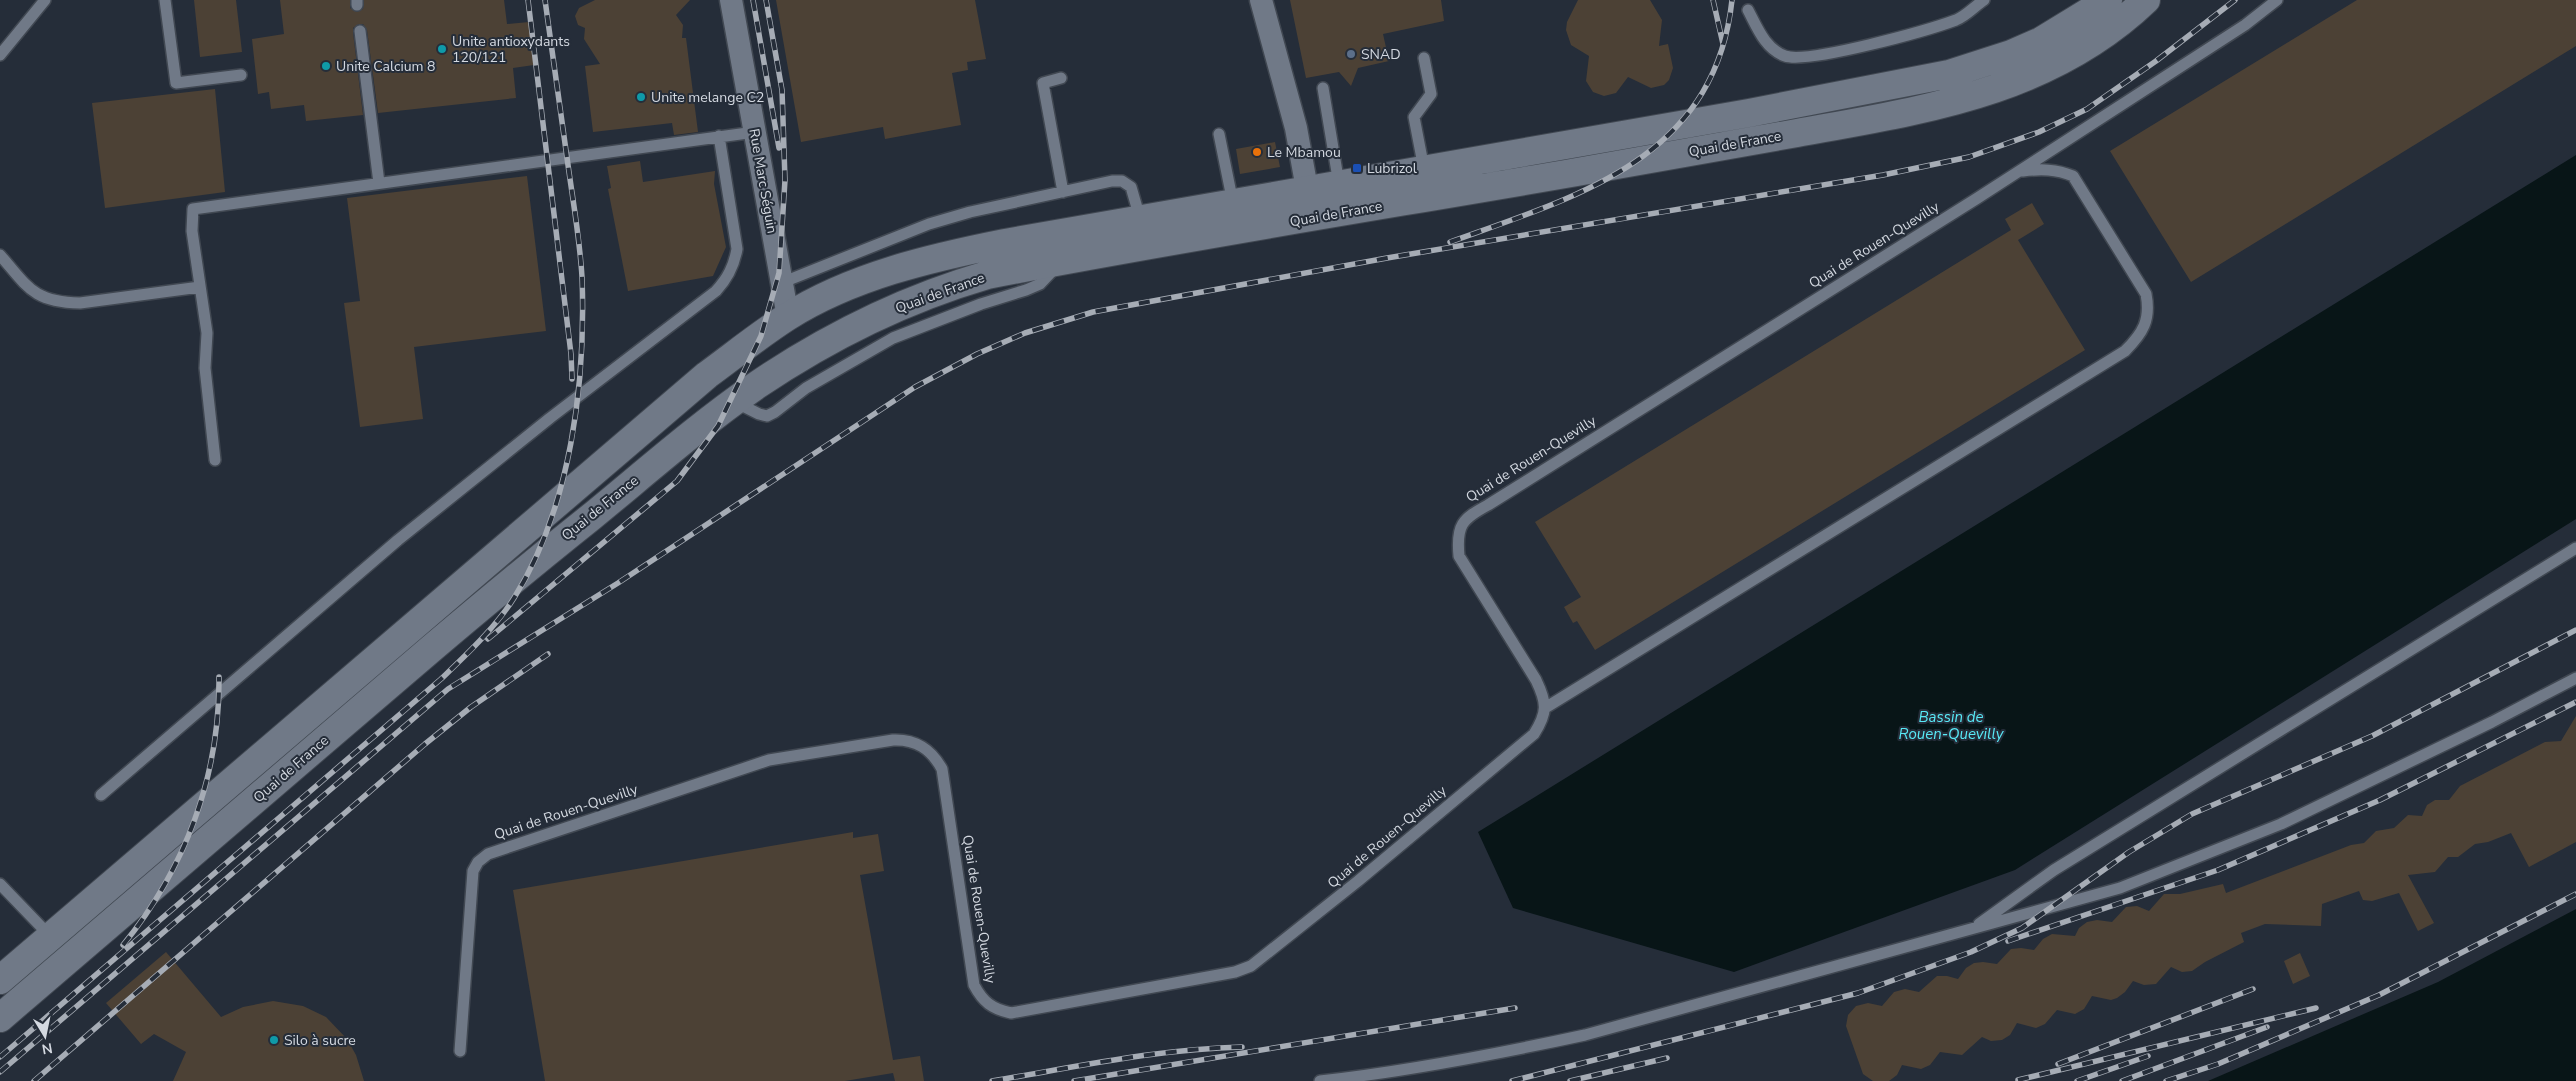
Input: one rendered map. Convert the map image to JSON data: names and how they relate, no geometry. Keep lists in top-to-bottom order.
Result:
{
  "streets": {
    "main road": ["Quai de France", "Rue Marc Séguin"],
    "lane": ["Quai de Rouen-Quevilly"]
  },
  "crossings": [
    ["Quai de France", "Rue Marc Séguin"]
  ],
  "water": ["Bassin de Rouen-Quevilly"],
  "places": {
    "other": [
      "Unite antioxydants 120/121",
      "SNAD",
      "Unite Calcium 8",
      "Unite melange C2",
      "Le Mbamou",
      "Silo à sucre"
    ],
    "transit": ["Lubrizol"]
  },
  "north": "bottom"
}
